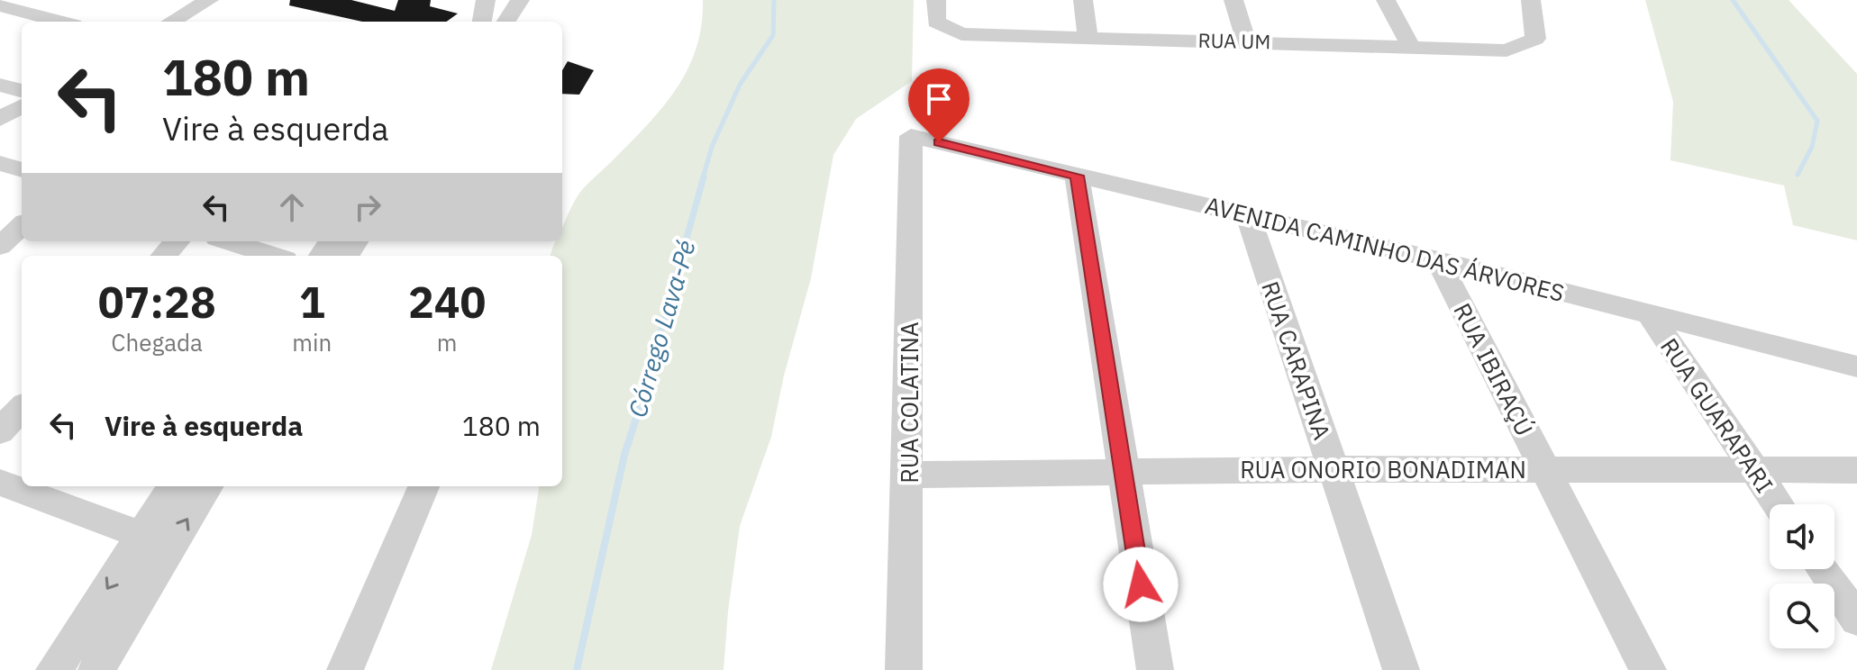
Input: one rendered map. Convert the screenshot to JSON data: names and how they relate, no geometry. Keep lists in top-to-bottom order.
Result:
{
  "streets": {
    "street": [
      "RUA UM",
      "AVENIDA CAMINHO DAS ÁRVORES",
      "RUA CARAPINA",
      "RUA IBIRAÇÚ",
      "RUA COLATINA",
      "RUA GUARAPARI",
      "RUA ONORIO BONADIMAN"
    ]
  },
  "crossings": [
    ["AVENIDA CAMINHO DAS ÁRVORES", "RUA CARAPINA"],
    ["AVENIDA CAMINHO DAS ÁRVORES", "RUA IBIRAÇÚ"],
    ["AVENIDA CAMINHO DAS ÁRVORES", "RUA COLATINA"],
    ["AVENIDA CAMINHO DAS ÁRVORES", "RUA GUARAPARI"],
    ["RUA CARAPINA", "RUA ONORIO BONADIMAN"],
    ["RUA IBIRAÇÚ", "RUA ONORIO BONADIMAN"],
    ["RUA COLATINA", "RUA ONORIO BONADIMAN"],
    ["RUA GUARAPARI", "RUA ONORIO BONADIMAN"]
  ],
  "water": ["Córrego Lava-Pé"],
  "page": {
    "turn": ["180 m", "Vire à esquerda"],
    "eta": [
      "07:28",
      "Chegada",
      "1",
      "min",
      "240",
      "m"
    ],
    "list": [
      {
        "name": "Vire à esquerda",
        "value": "180 m"
      }
    ]
  }
}
